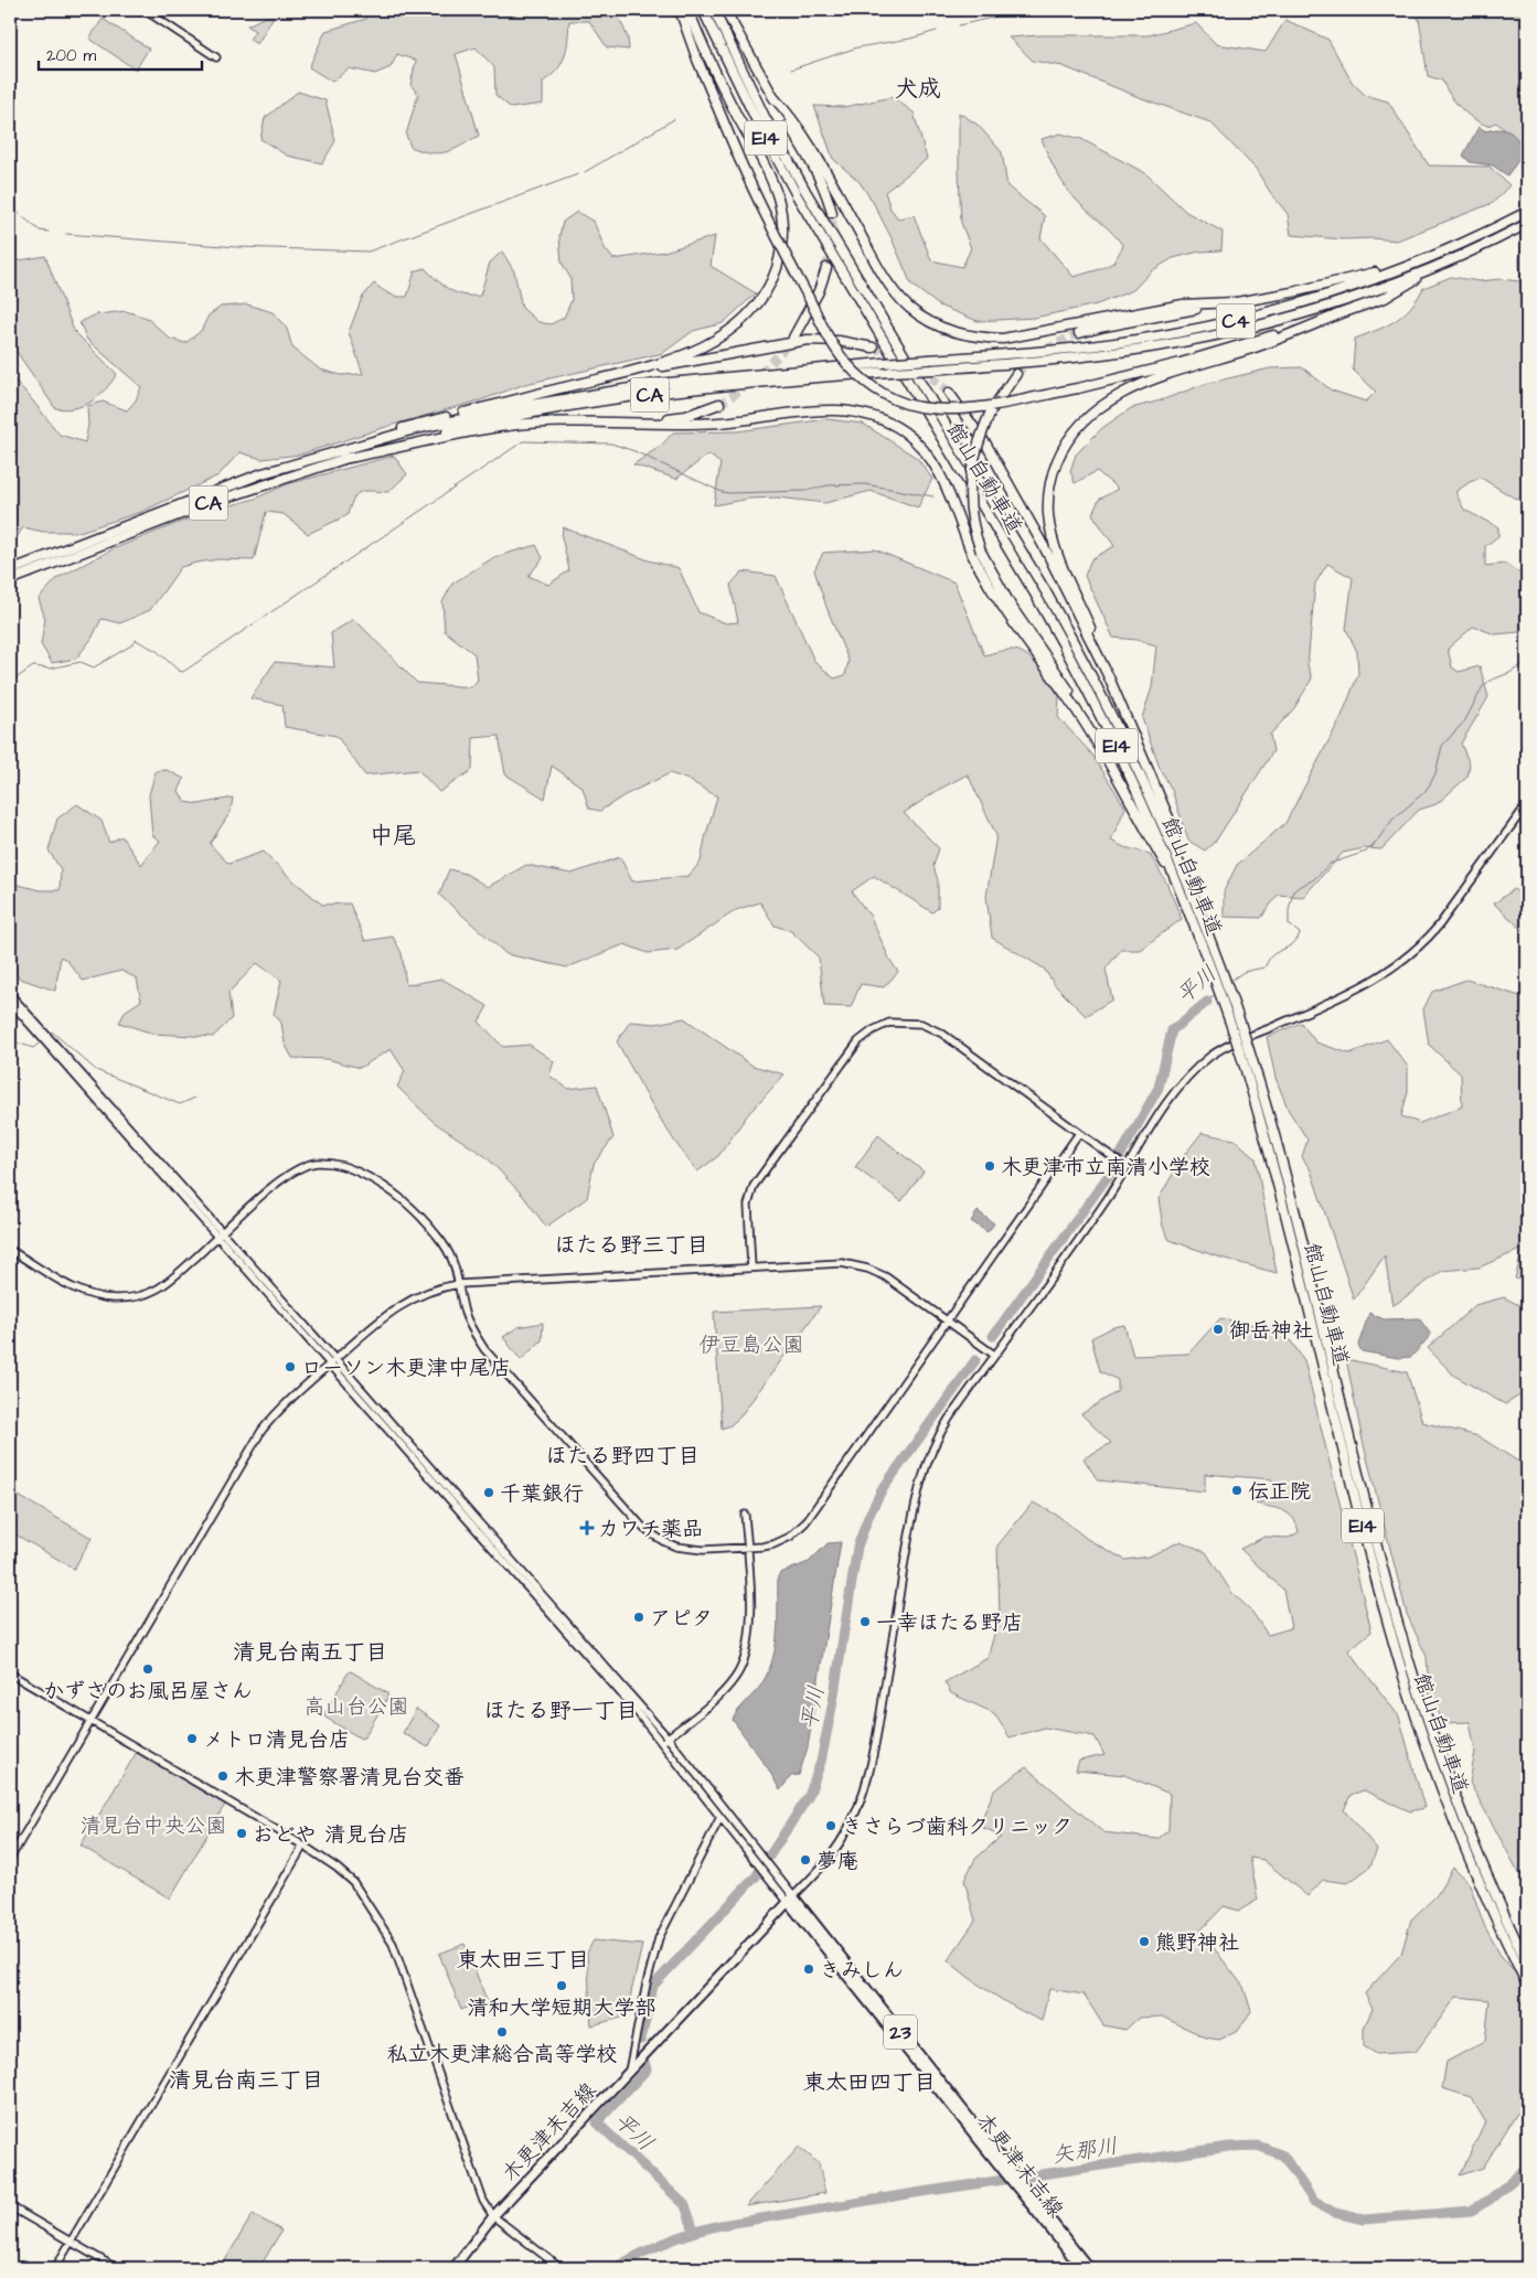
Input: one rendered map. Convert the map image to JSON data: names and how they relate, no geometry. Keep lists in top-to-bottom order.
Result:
{
  "streets": {
    "highway": [
      "E14",
      "C4",
      "CA",
      "館山自動車道"
    ],
    "main road": ["23", "木更津末吉線"]
  },
  "crossings": [
    ["C4", "CA"]
  ],
  "districts": [
    "犬成",
    "中尾",
    "ほたる野三丁目",
    "ほたる野四丁目",
    "清見台南五丁目",
    "ほたる野一丁目",
    "東太田三丁目",
    "清見台南三丁目",
    "東太田四丁目"
  ],
  "water": ["平川", "矢那川"],
  "parks": ["伊豆島公園", "高山台公園", "清見台中央公園"],
  "places": {
    "other": [
      "木更津市立南清小学校",
      "御岳神社",
      "ローソン木更津中尾店",
      "伝正院",
      "千葉銀行",
      "アピタ",
      "一幸ほたる野店",
      "かずさのお風呂屋さん",
      "メトロ清見台店",
      "木更津警察署清見台交番",
      "きさらづ歯科クリニック",
      "おどや 清見台店",
      "夢庵",
      "熊野神社",
      "きみしん",
      "清和大学短期大学部",
      "私立木更津総合高等学校"
    ],
    "health": ["カワチ薬品"]
  },
  "scale_bar": "200 m"
}
